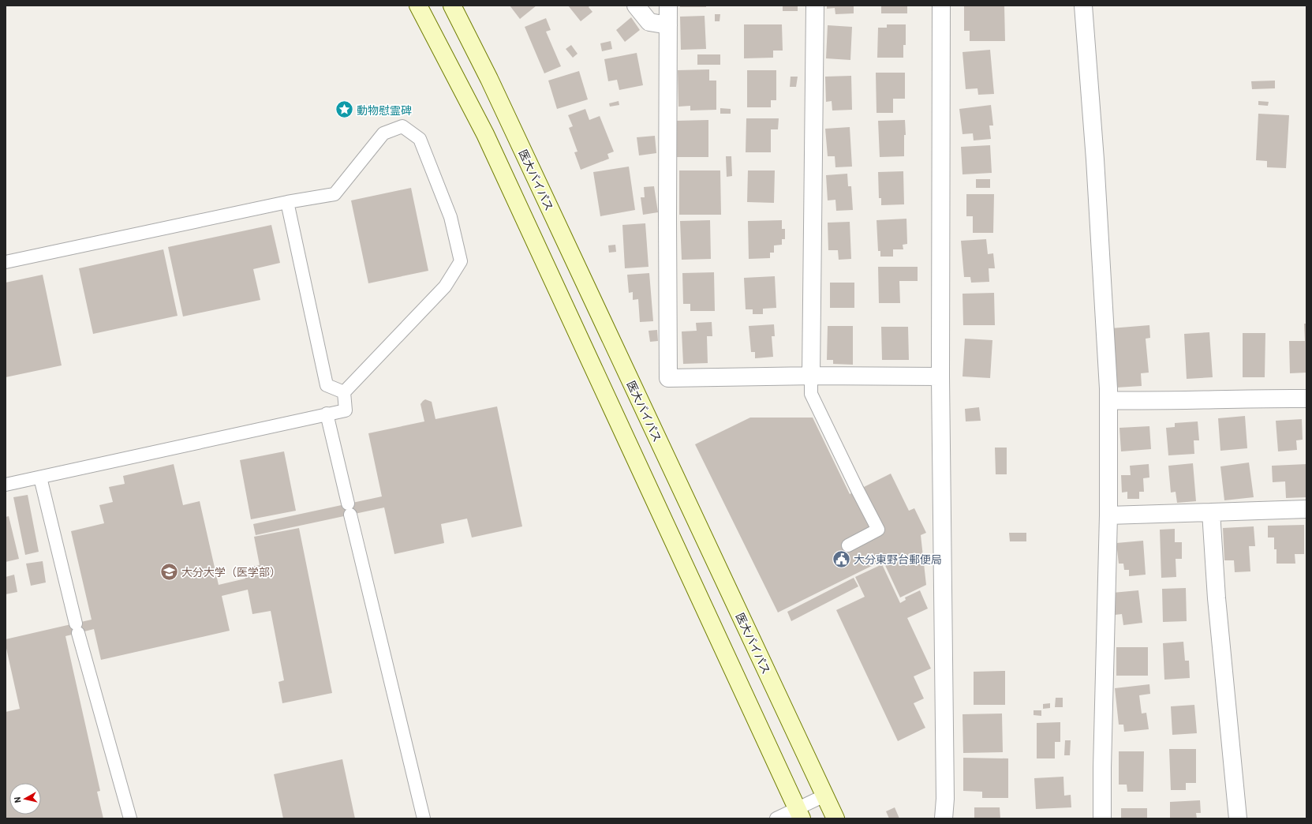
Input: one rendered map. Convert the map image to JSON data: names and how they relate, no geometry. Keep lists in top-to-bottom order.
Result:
{
  "streets": {
    "main road": ["医大バイパス"]
  },
  "places": {
    "place": ["動物慰霊碑"],
    "public building": ["大分東野台郵便局"],
    "school or university": ["大分大学（医学部）"]
  },
  "north": "left"
}
